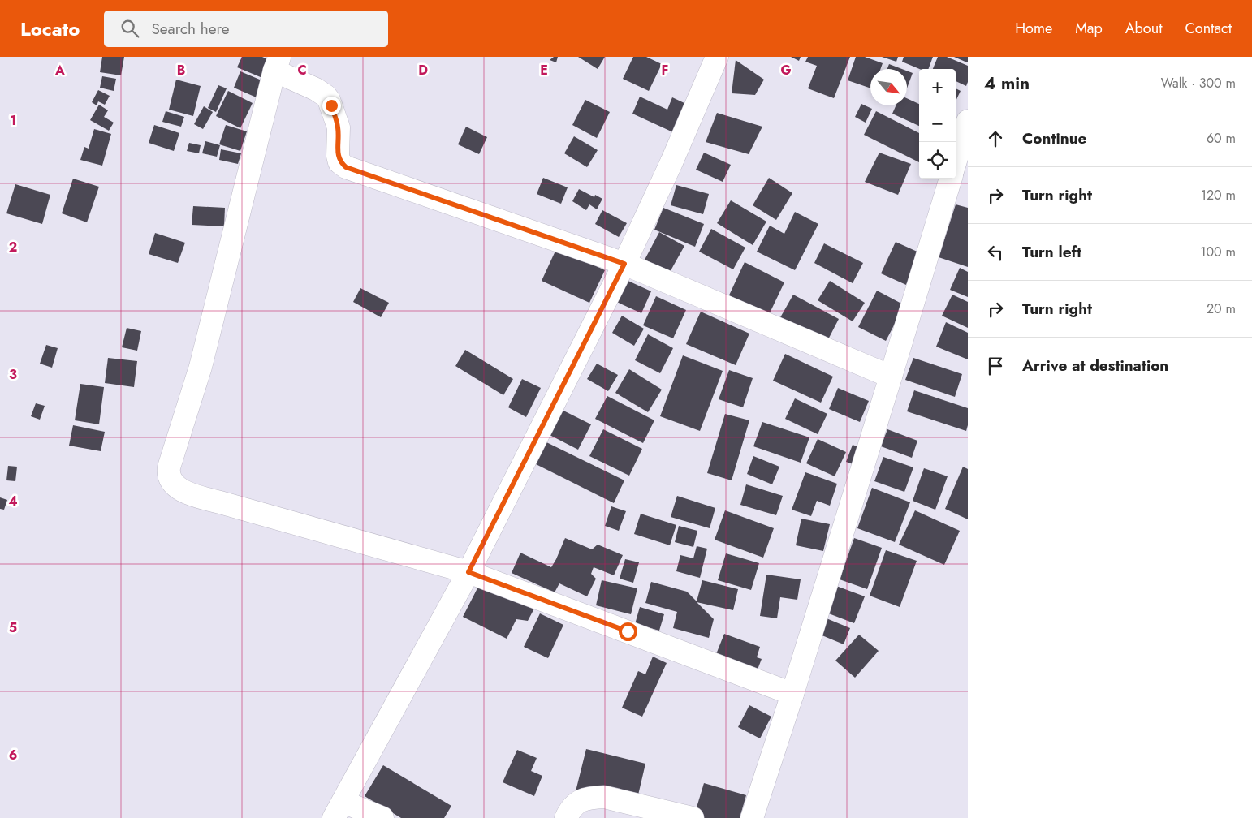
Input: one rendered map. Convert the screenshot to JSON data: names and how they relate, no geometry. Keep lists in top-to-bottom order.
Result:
{
  "north": "bottom right",
  "page": {
    "header": "Locato",
    "search": "Search here",
    "nav": [
      "Home",
      "Map",
      "About",
      "Contact"
    ],
    "heading": ["4 min", "Walk · 300 m"],
    "map_buttons": ["+", "−"],
    "list": [
      ["Continue", "60 m"],
      ["Turn right", "120 m"],
      ["Turn left", "100 m"],
      ["Turn right", "20 m"],
      "Arrive at destination"
    ]
  },
  "grid": {
    "columns": [
      "A",
      "B",
      "C",
      "D",
      "E",
      "F",
      "G"
    ],
    "rows": [
      "1",
      "2",
      "3",
      "4",
      "5",
      "6"
    ]
  }
}
